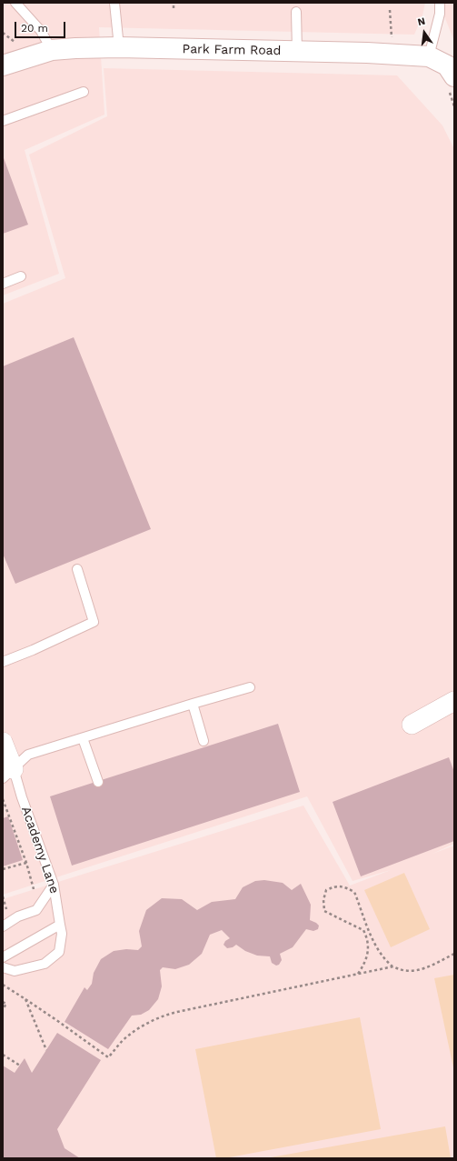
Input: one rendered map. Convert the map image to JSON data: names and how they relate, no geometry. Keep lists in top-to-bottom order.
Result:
{
  "streets": {
    "street": ["Park Farm Road"],
    "lane": ["Academy Lane"]
  },
  "scale_bar": "20 m",
  "north": "top"
}
